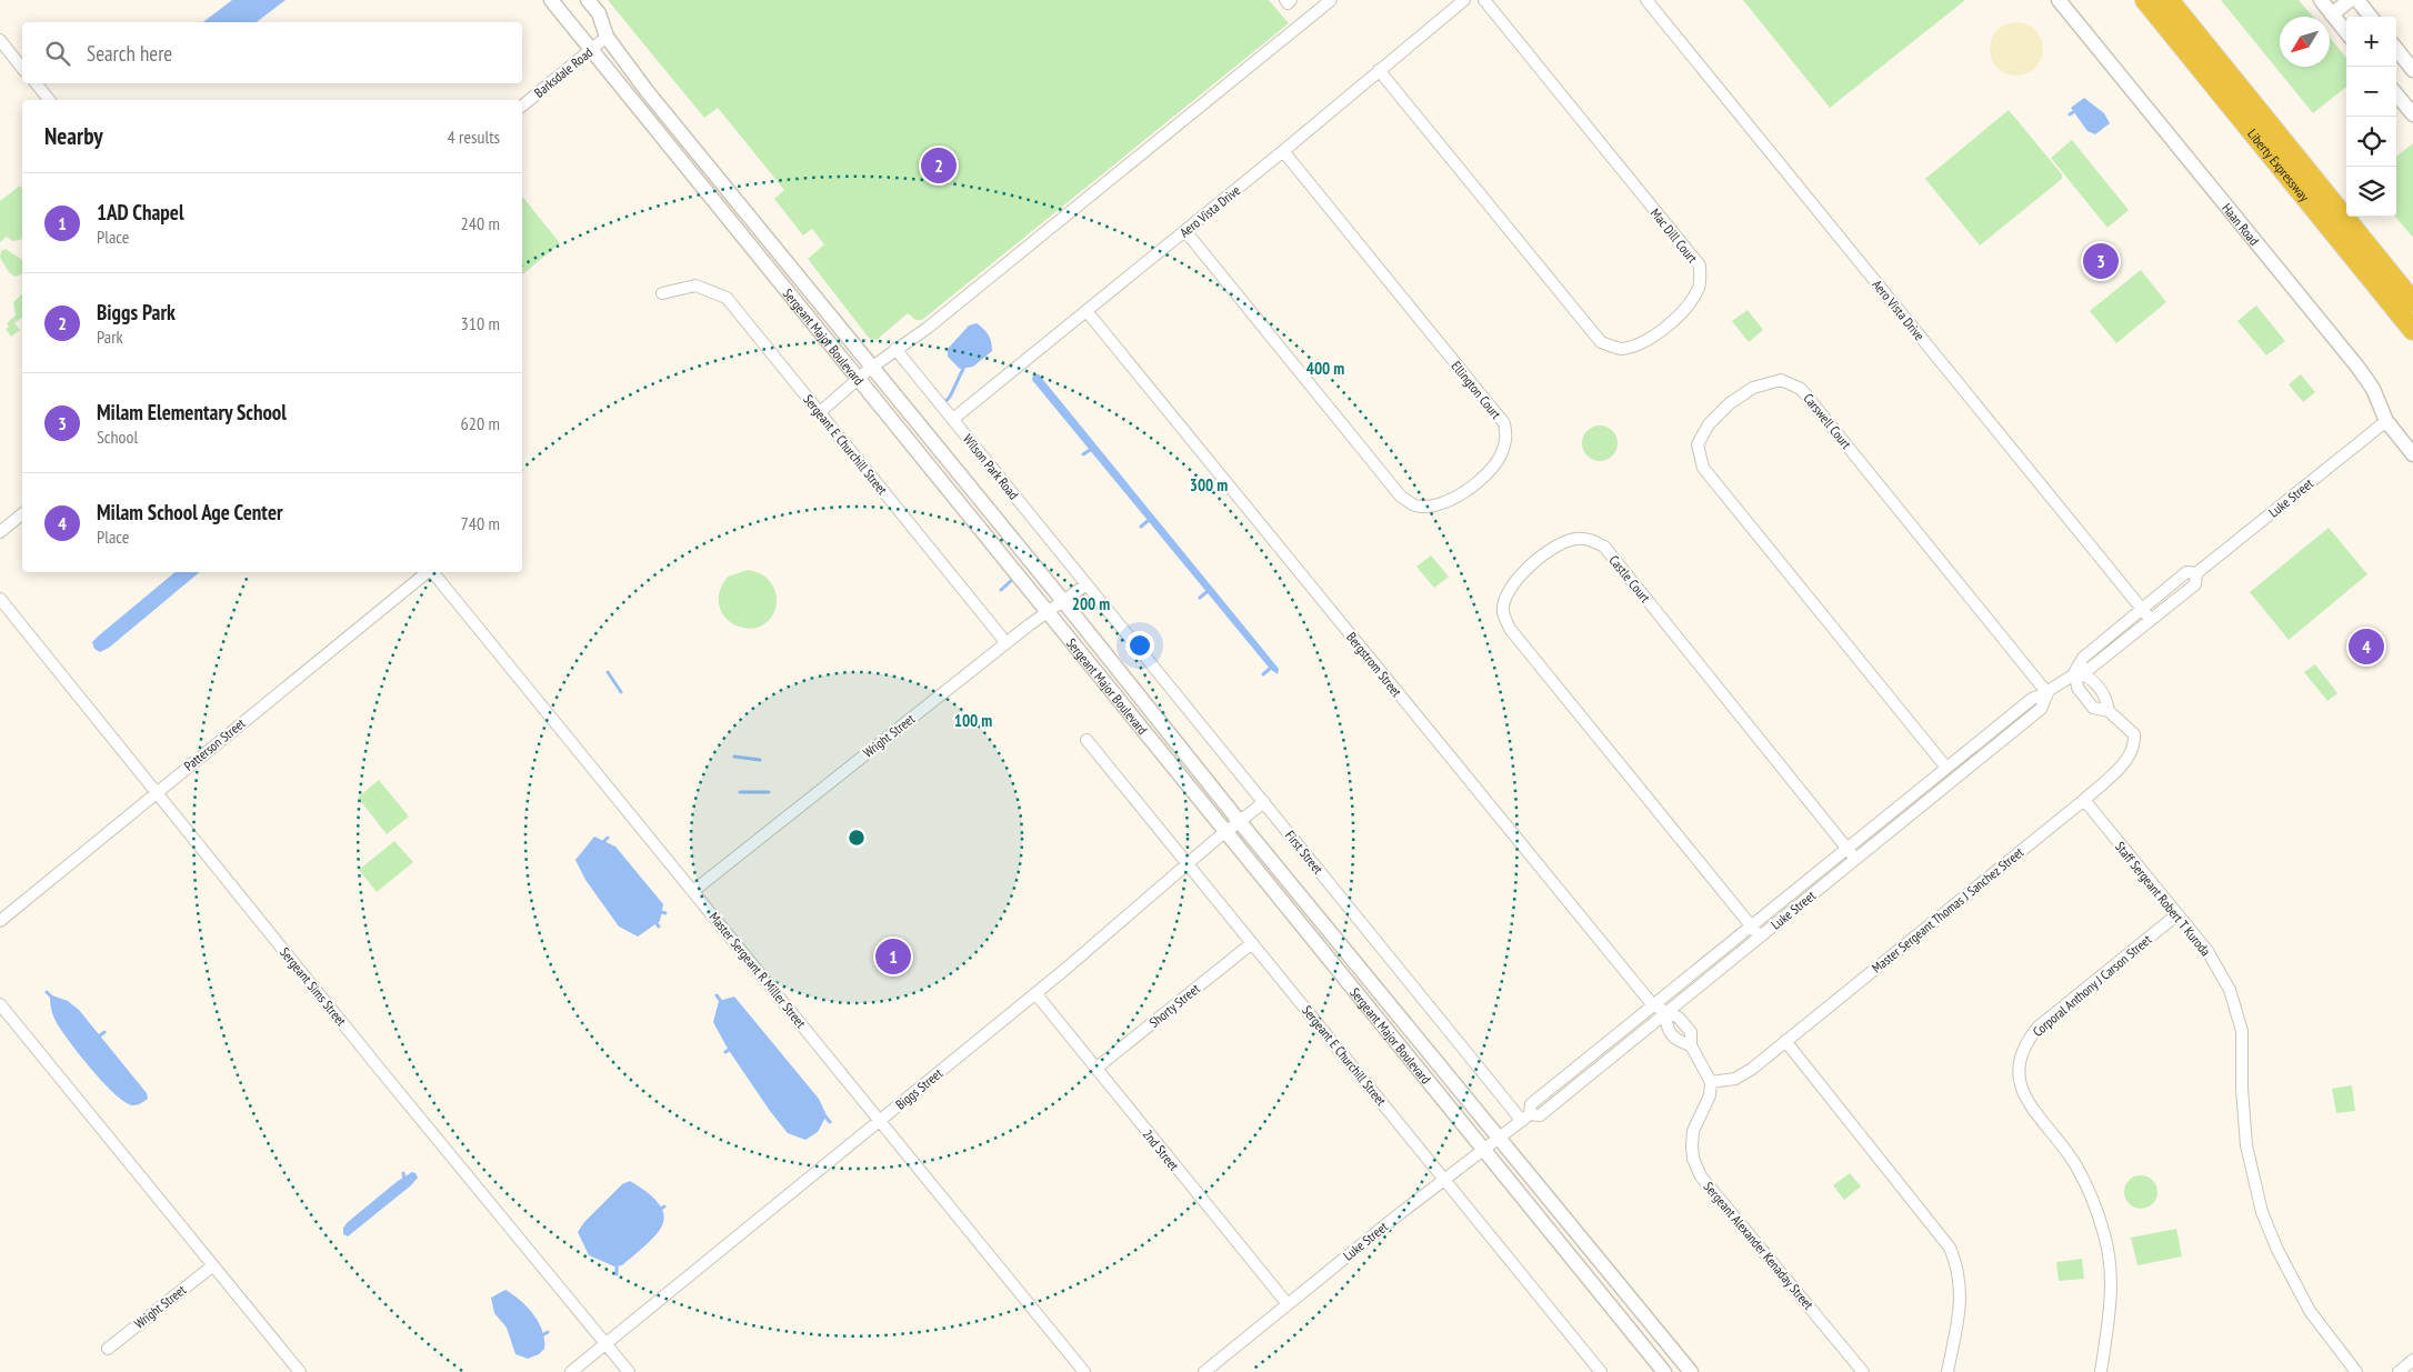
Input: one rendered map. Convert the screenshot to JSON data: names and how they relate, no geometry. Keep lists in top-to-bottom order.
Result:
{
  "streets": {
    "highway": ["Liberty Expressway"],
    "street": [
      "Barksdale Road",
      "Aero Vista Drive",
      "Haan Road",
      "Mac Dill Court",
      "Sergeant Major Boulevard",
      "Ellington Court",
      "Carswell Court",
      "Sergeant E Churchill Street",
      "Wilson Park Road",
      "Luke Street",
      "Castle Court",
      "Bergstrom Street",
      "Wright Street",
      "Patterson Street",
      "First Street",
      "Staff Sergeant Robert T Kuroda",
      "Master Sergeant Thomas J Sanchez Street",
      "Master Sergeant R Miller Street",
      "Corporal Anthony J Carson Street",
      "Sergeant Sims Street",
      "Shorty Street",
      "Biggs Street",
      "2nd Street",
      "Sergeant Alexander Kenaday Street"
    ]
  },
  "crossings": [
    ["Barksdale Road", "Sergeant Major Boulevard"],
    ["Aero Vista Drive", "Mac Dill Court"],
    ["Aero Vista Drive", "Ellington Court"],
    ["Aero Vista Drive", "Wilson Park Road"],
    ["Aero Vista Drive", "Luke Street"],
    ["Aero Vista Drive", "Bergstrom Street"],
    ["Haan Road", "Luke Street"],
    ["Sergeant Major Boulevard", "Luke Street"],
    ["Sergeant Major Boulevard", "Wright Street"],
    ["Sergeant Major Boulevard", "Biggs Street"],
    ["Carswell Court", "Luke Street"],
    ["Sergeant E Churchill Street", "Luke Street"],
    ["Sergeant E Churchill Street", "Wright Street"],
    ["Sergeant E Churchill Street", "Shorty Street"],
    ["Sergeant E Churchill Street", "Biggs Street"],
    ["Wilson Park Road", "Wright Street"],
    ["Wilson Park Road", "First Street"],
    ["Luke Street", "Castle Court"],
    ["Luke Street", "Bergstrom Street"],
    ["Luke Street", "First Street"],
    ["Luke Street", "Master Sergeant Thomas J Sanchez Street"],
    ["Luke Street", "2nd Street"],
    ["Wright Street", "First Street"],
    ["Wright Street", "Master Sergeant R Miller Street"],
    ["Patterson Street", "Sergeant Sims Street"],
    ["First Street", "Biggs Street"],
    ["Staff Sergeant Robert T Kuroda", "Master Sergeant Thomas J Sanchez Street"],
    ["Staff Sergeant Robert T Kuroda", "Corporal Anthony J Carson Street"],
    ["Master Sergeant Thomas J Sanchez Street", "Sergeant Alexander Kenaday Street"],
    ["Master Sergeant R Miller Street", "Biggs Street"],
    ["Sergeant Sims Street", "Biggs Street"],
    ["Shorty Street", "2nd Street"],
    ["Biggs Street", "2nd Street"]
  ],
  "north": "bottom left",
  "page": {
    "map_buttons": ["+", "−"],
    "search": "Search here",
    "heading": ["Nearby", "4 results"],
    "pins": [
      "2",
      "3",
      "4",
      "1"
    ],
    "list": [
      {
        "mark": "1",
        "name": "1AD Chapel",
        "note": "Place",
        "value": "240 m"
      },
      {
        "mark": "2",
        "name": "Biggs Park",
        "note": "Park",
        "value": "310 m"
      },
      {
        "mark": "3",
        "name": "Milam Elementary School",
        "note": "School",
        "value": "620 m"
      },
      {
        "mark": "4",
        "name": "Milam School Age Center",
        "note": "Place",
        "value": "740 m"
      }
    ]
  },
  "rings": [
    "400 m",
    "300 m",
    "200 m",
    "100 m"
  ]
}
